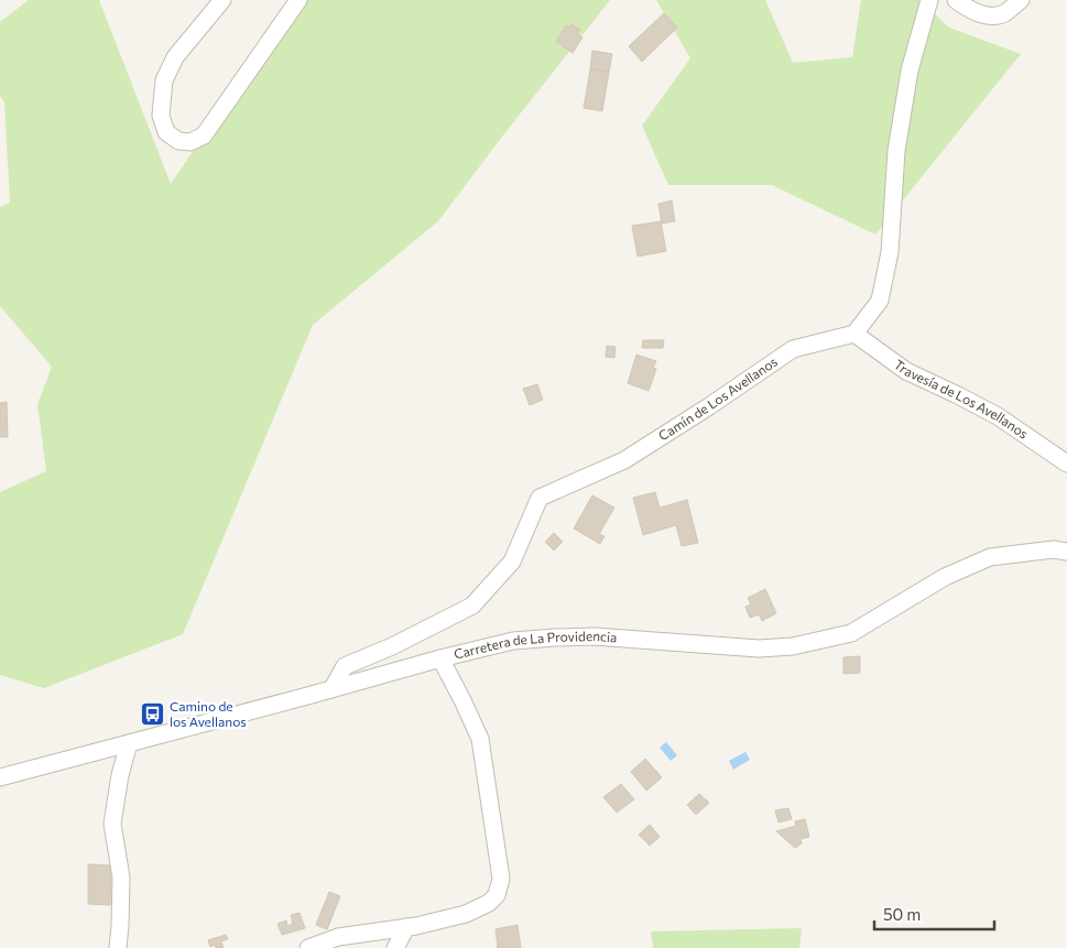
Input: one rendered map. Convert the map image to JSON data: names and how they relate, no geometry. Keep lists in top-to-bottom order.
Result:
{
  "streets": {
    "street": ["Camín de Los Avellanos", "Travesía de Los Avellanos", "Carretera de La Providencia"]
  },
  "crossings": [
    ["Camín de Los Avellanos", "Travesía de Los Avellanos"],
    ["Camín de Los Avellanos", "Carretera de La Providencia"]
  ],
  "places": {
    "bus stop": ["Camino de los Avellanos"]
  },
  "scale_bar": "50 m"
}
